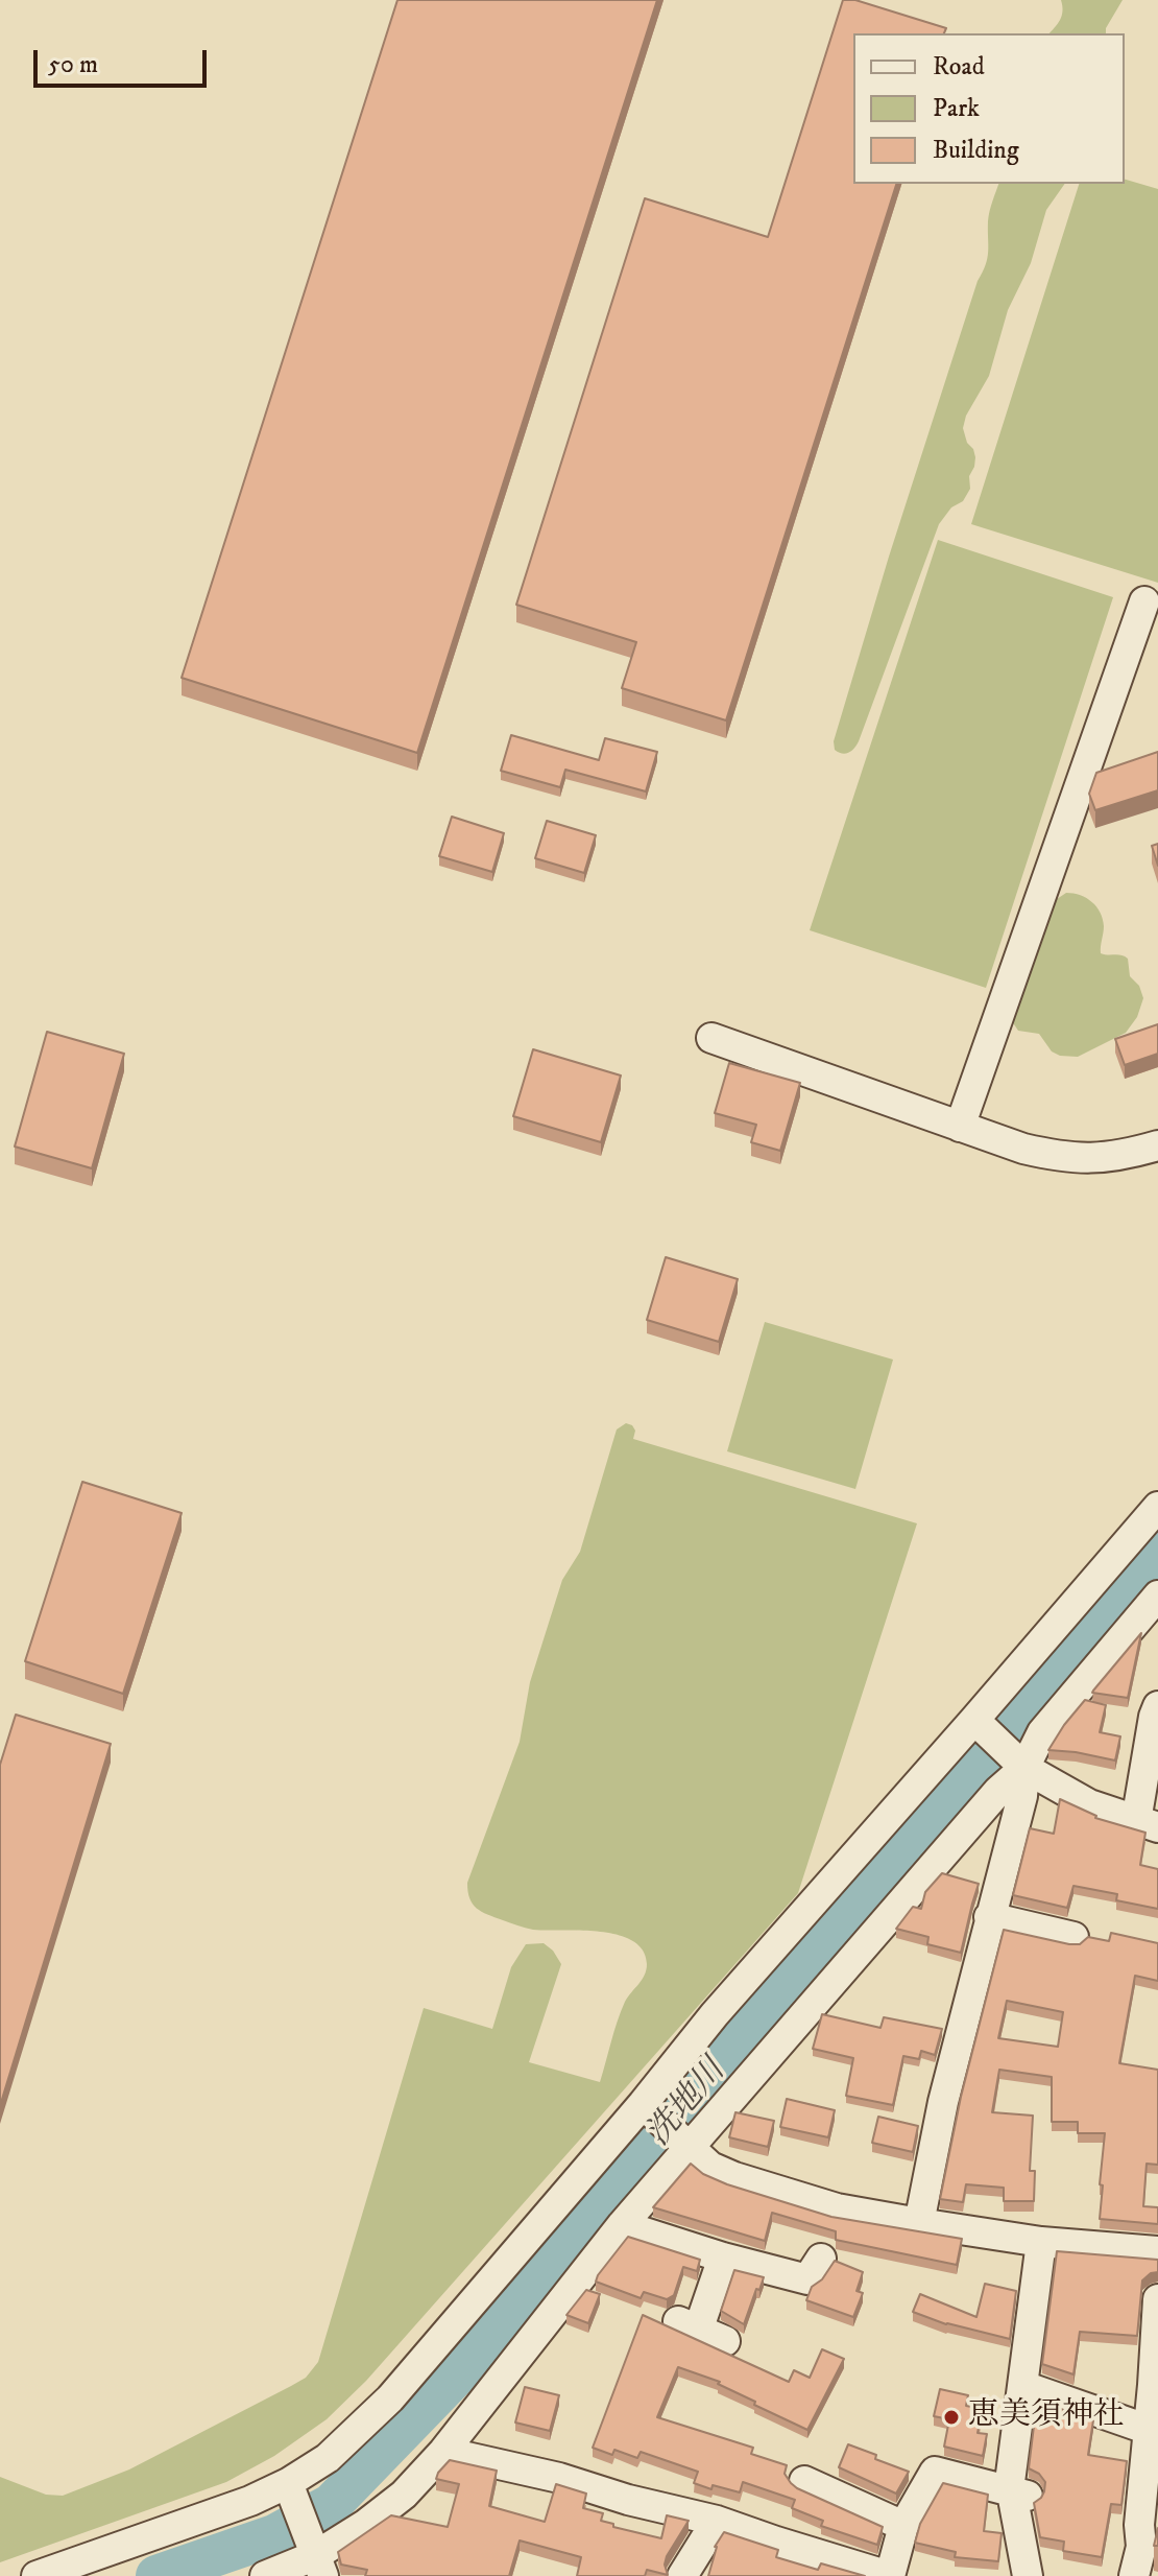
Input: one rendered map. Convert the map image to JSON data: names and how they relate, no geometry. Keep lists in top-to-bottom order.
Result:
{
  "water": ["洗地川"],
  "places": ["恵美須神社"],
  "legend": ["Road", "Park", "Building"],
  "scale_bar": "50 m"
}
